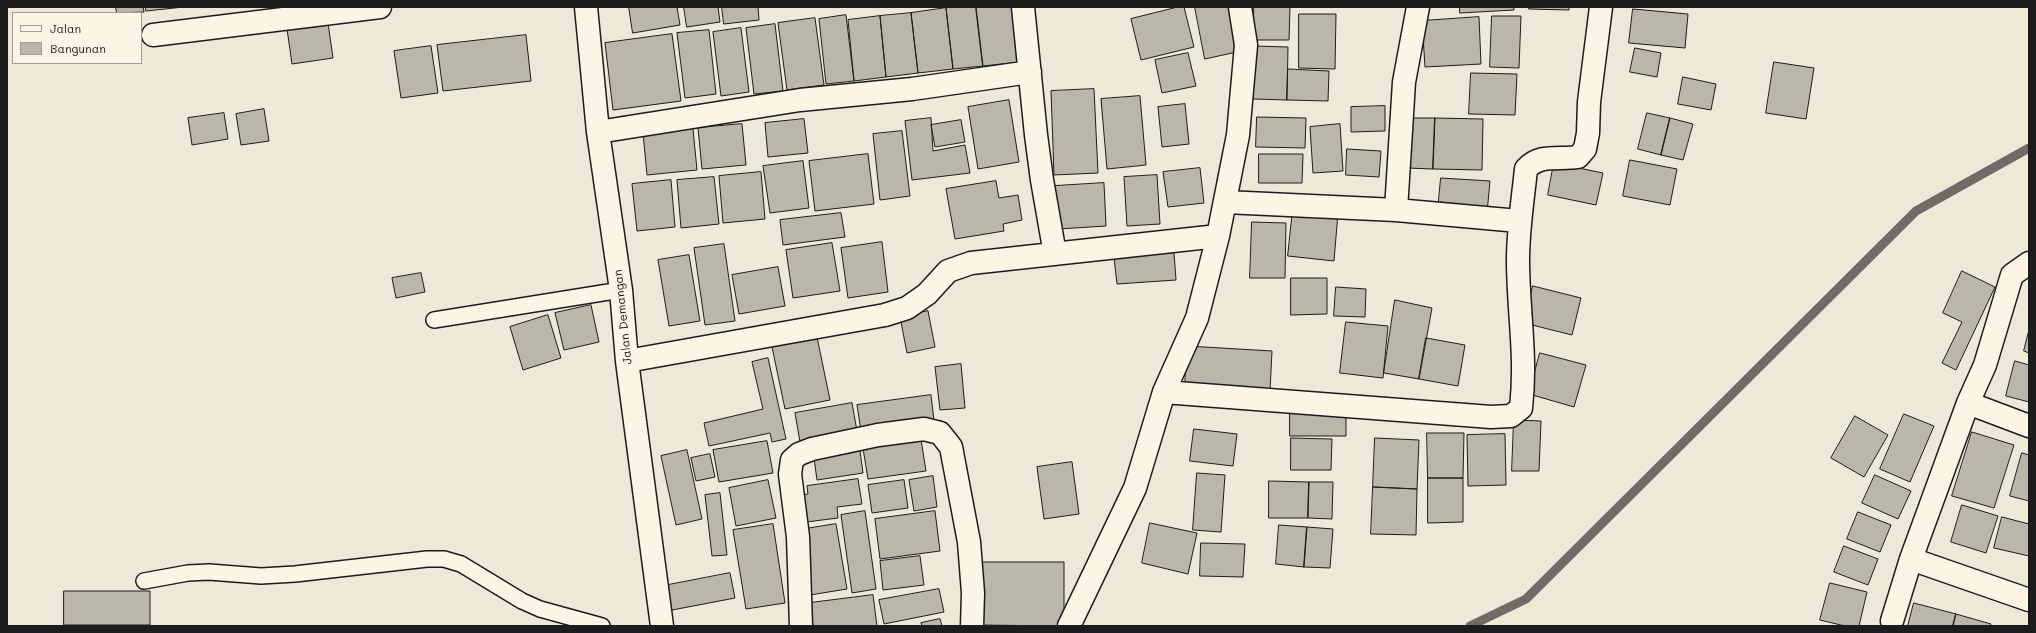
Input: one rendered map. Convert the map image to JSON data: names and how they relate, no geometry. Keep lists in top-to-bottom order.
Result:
{
  "streets": {
    "street": ["Jalan Demangan"]
  },
  "legend": ["Jalan", "Bangunan"]
}
